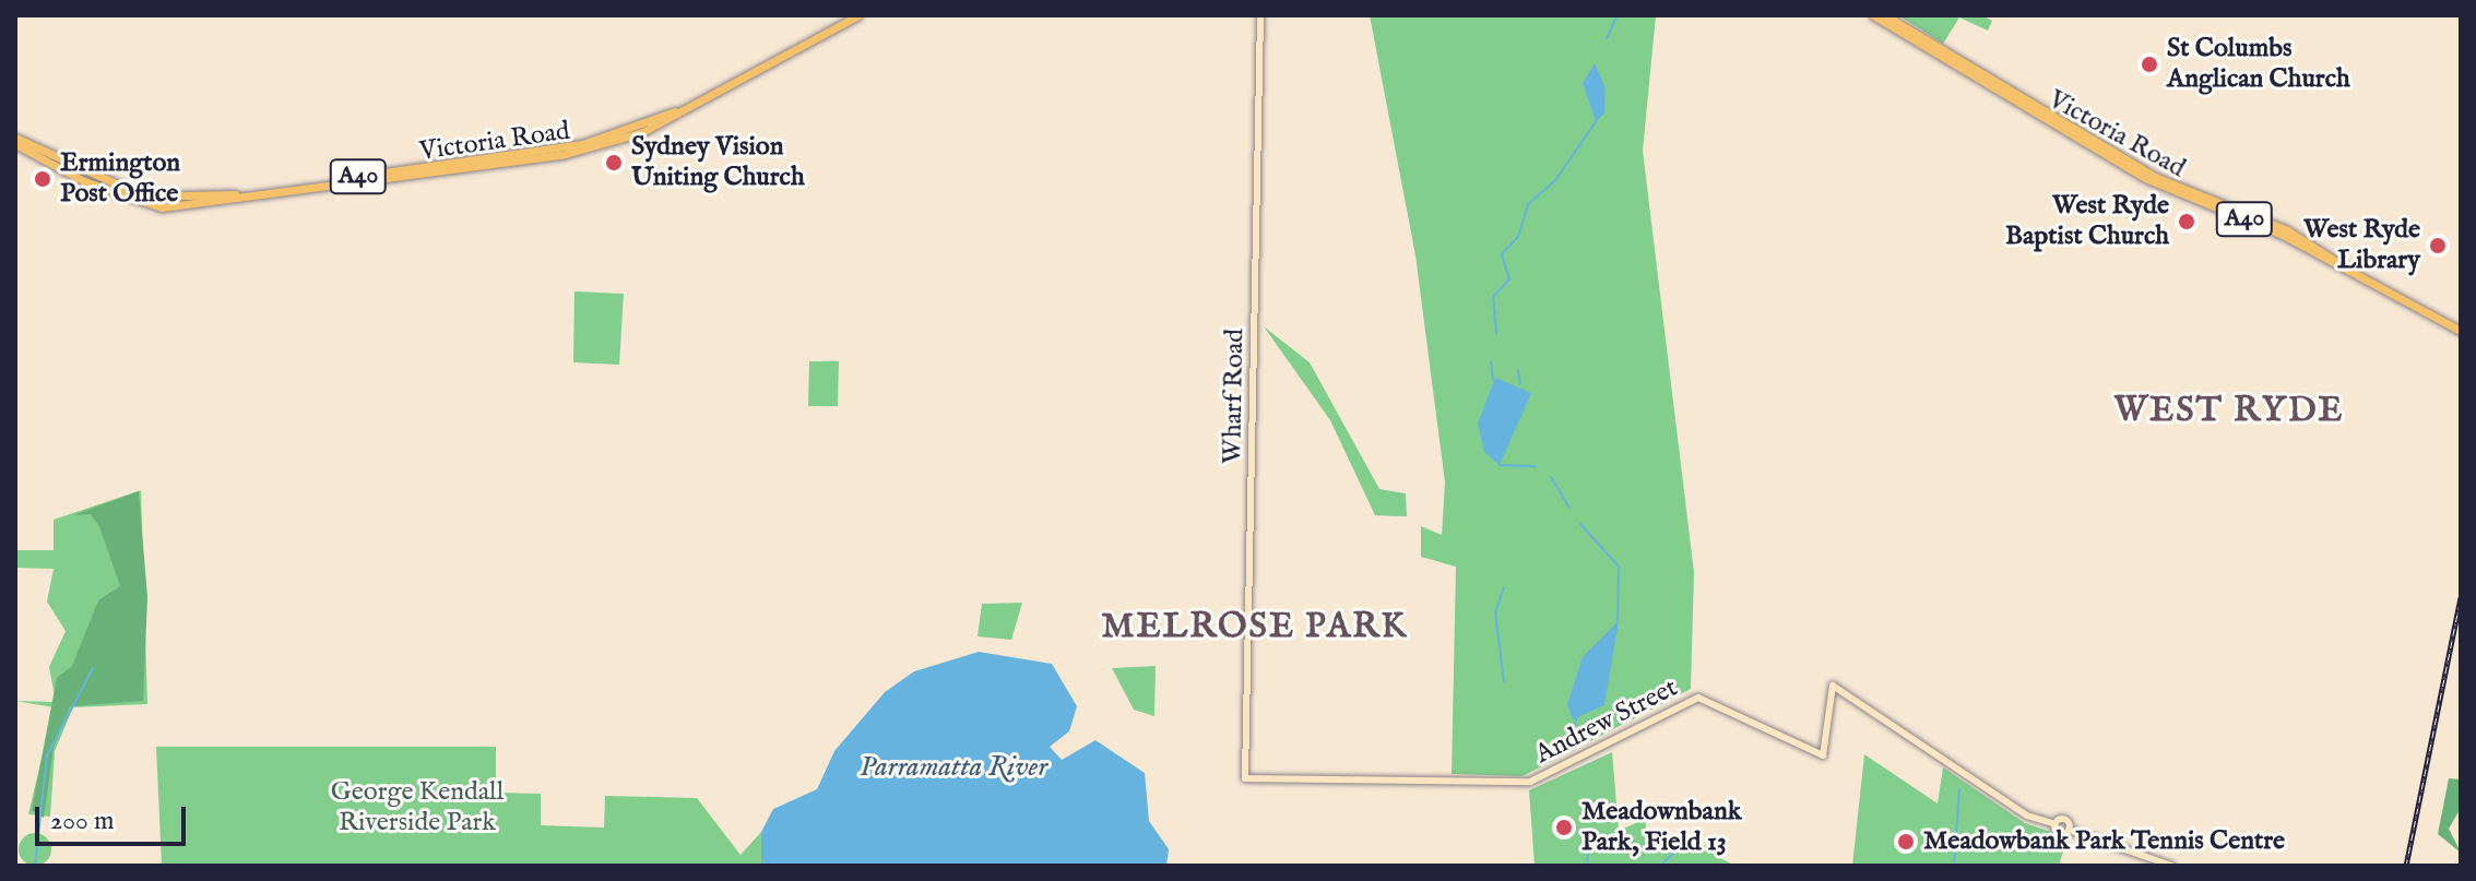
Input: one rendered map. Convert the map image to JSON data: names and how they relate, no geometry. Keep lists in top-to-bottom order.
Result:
{
  "streets": {
    "highway": ["Victoria Road", "A40"],
    "main road": ["Wharf Road", "Andrew Street"]
  },
  "crossings": [
    ["Wharf Road", "Andrew Street"]
  ],
  "districts": ["WEST RYDE", "MELROSE PARK"],
  "water": ["Parramatta River"],
  "parks": ["George Kendall Riverside Park"],
  "places": [
    "St Columbs Anglican Church",
    "Sydney Vision Uniting Church",
    "Ermington Post Office",
    "West Ryde Baptist Church",
    "West Ryde Library",
    "Meadownbank Park, Field 13",
    "Meadowbank Park Tennis Centre"
  ],
  "scale_bar": "200 m"
}
